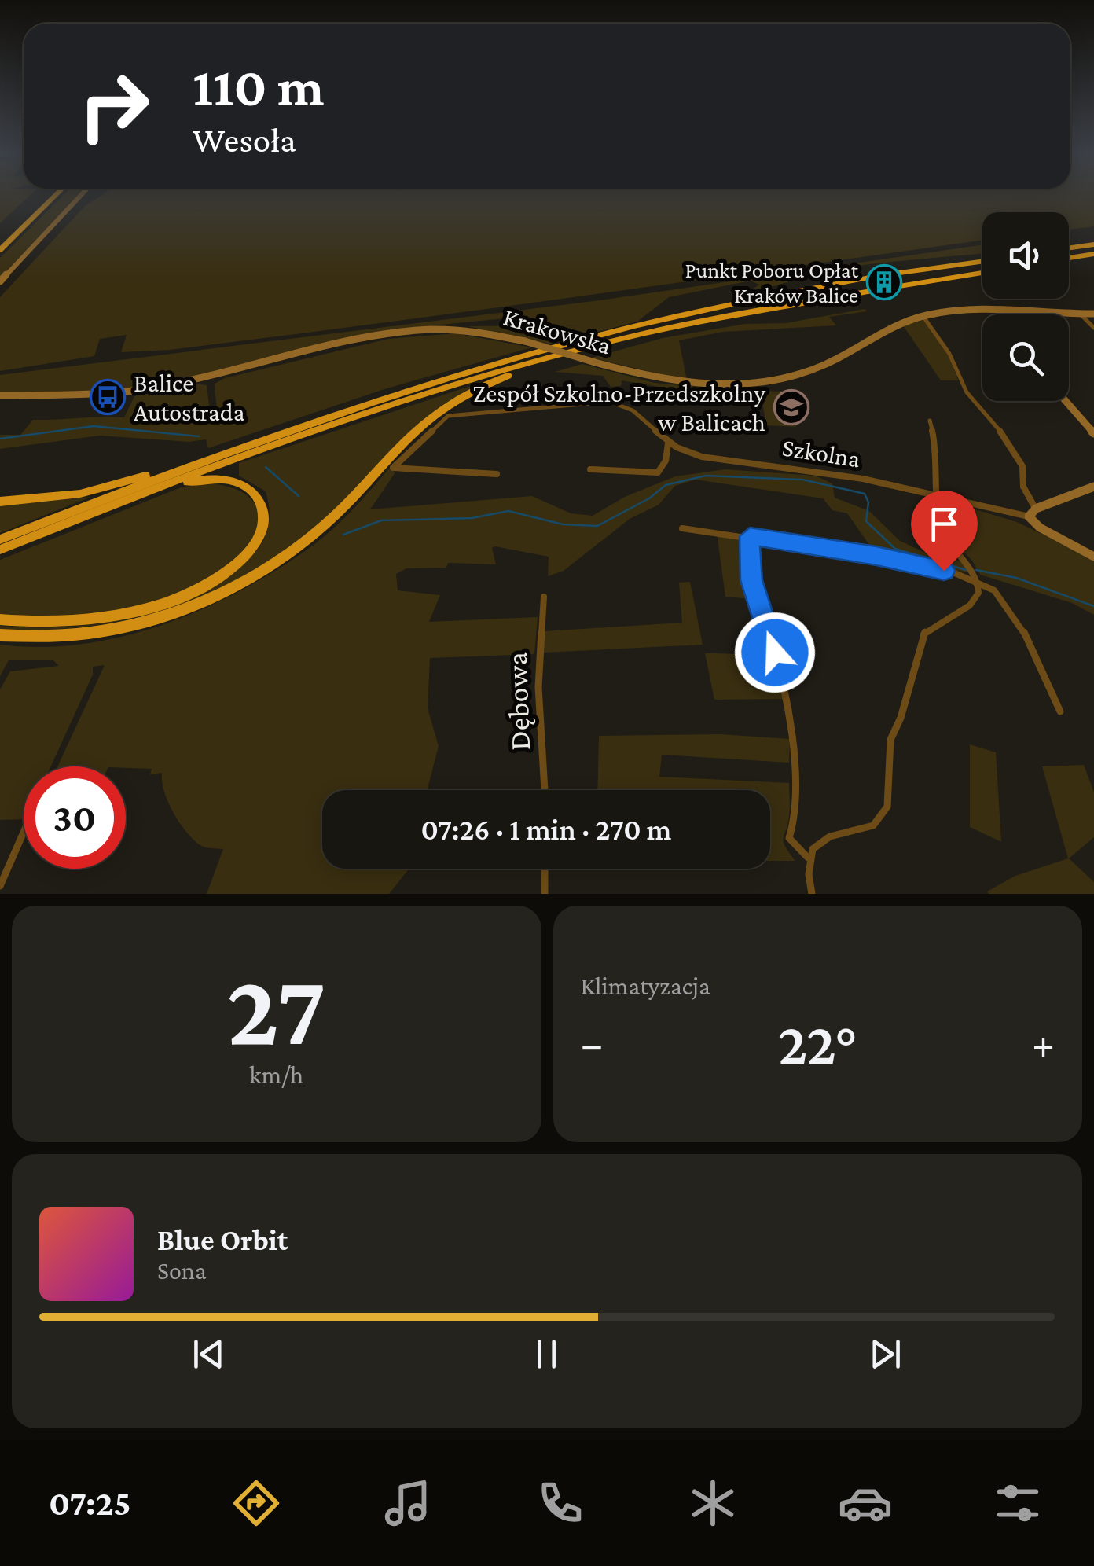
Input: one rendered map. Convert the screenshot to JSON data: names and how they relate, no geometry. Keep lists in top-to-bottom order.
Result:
{
  "streets": {
    "street": ["Krakowska", "Szkolna", "Dębowa"]
  },
  "places": {
    "building": ["Punkt Poboru Opłat Kraków Balice"],
    "bus stop": ["Balice Autostrada"],
    "school or university": ["Zespół Szkolno-Przedszkolny w Balicach"]
  },
  "page": {
    "turn": ["110 m", "Wesoła"],
    "limit": "30",
    "trip": "07:26 · 1 min · 270 m",
    "tile": [
      ["27", "km/h"],
      "Klimatyzacja"
    ],
    "heat": ["−", "22°", "+"],
    "song": ["Blue Orbit", "Sona"],
    "tabs": "07:25"
  }
}
